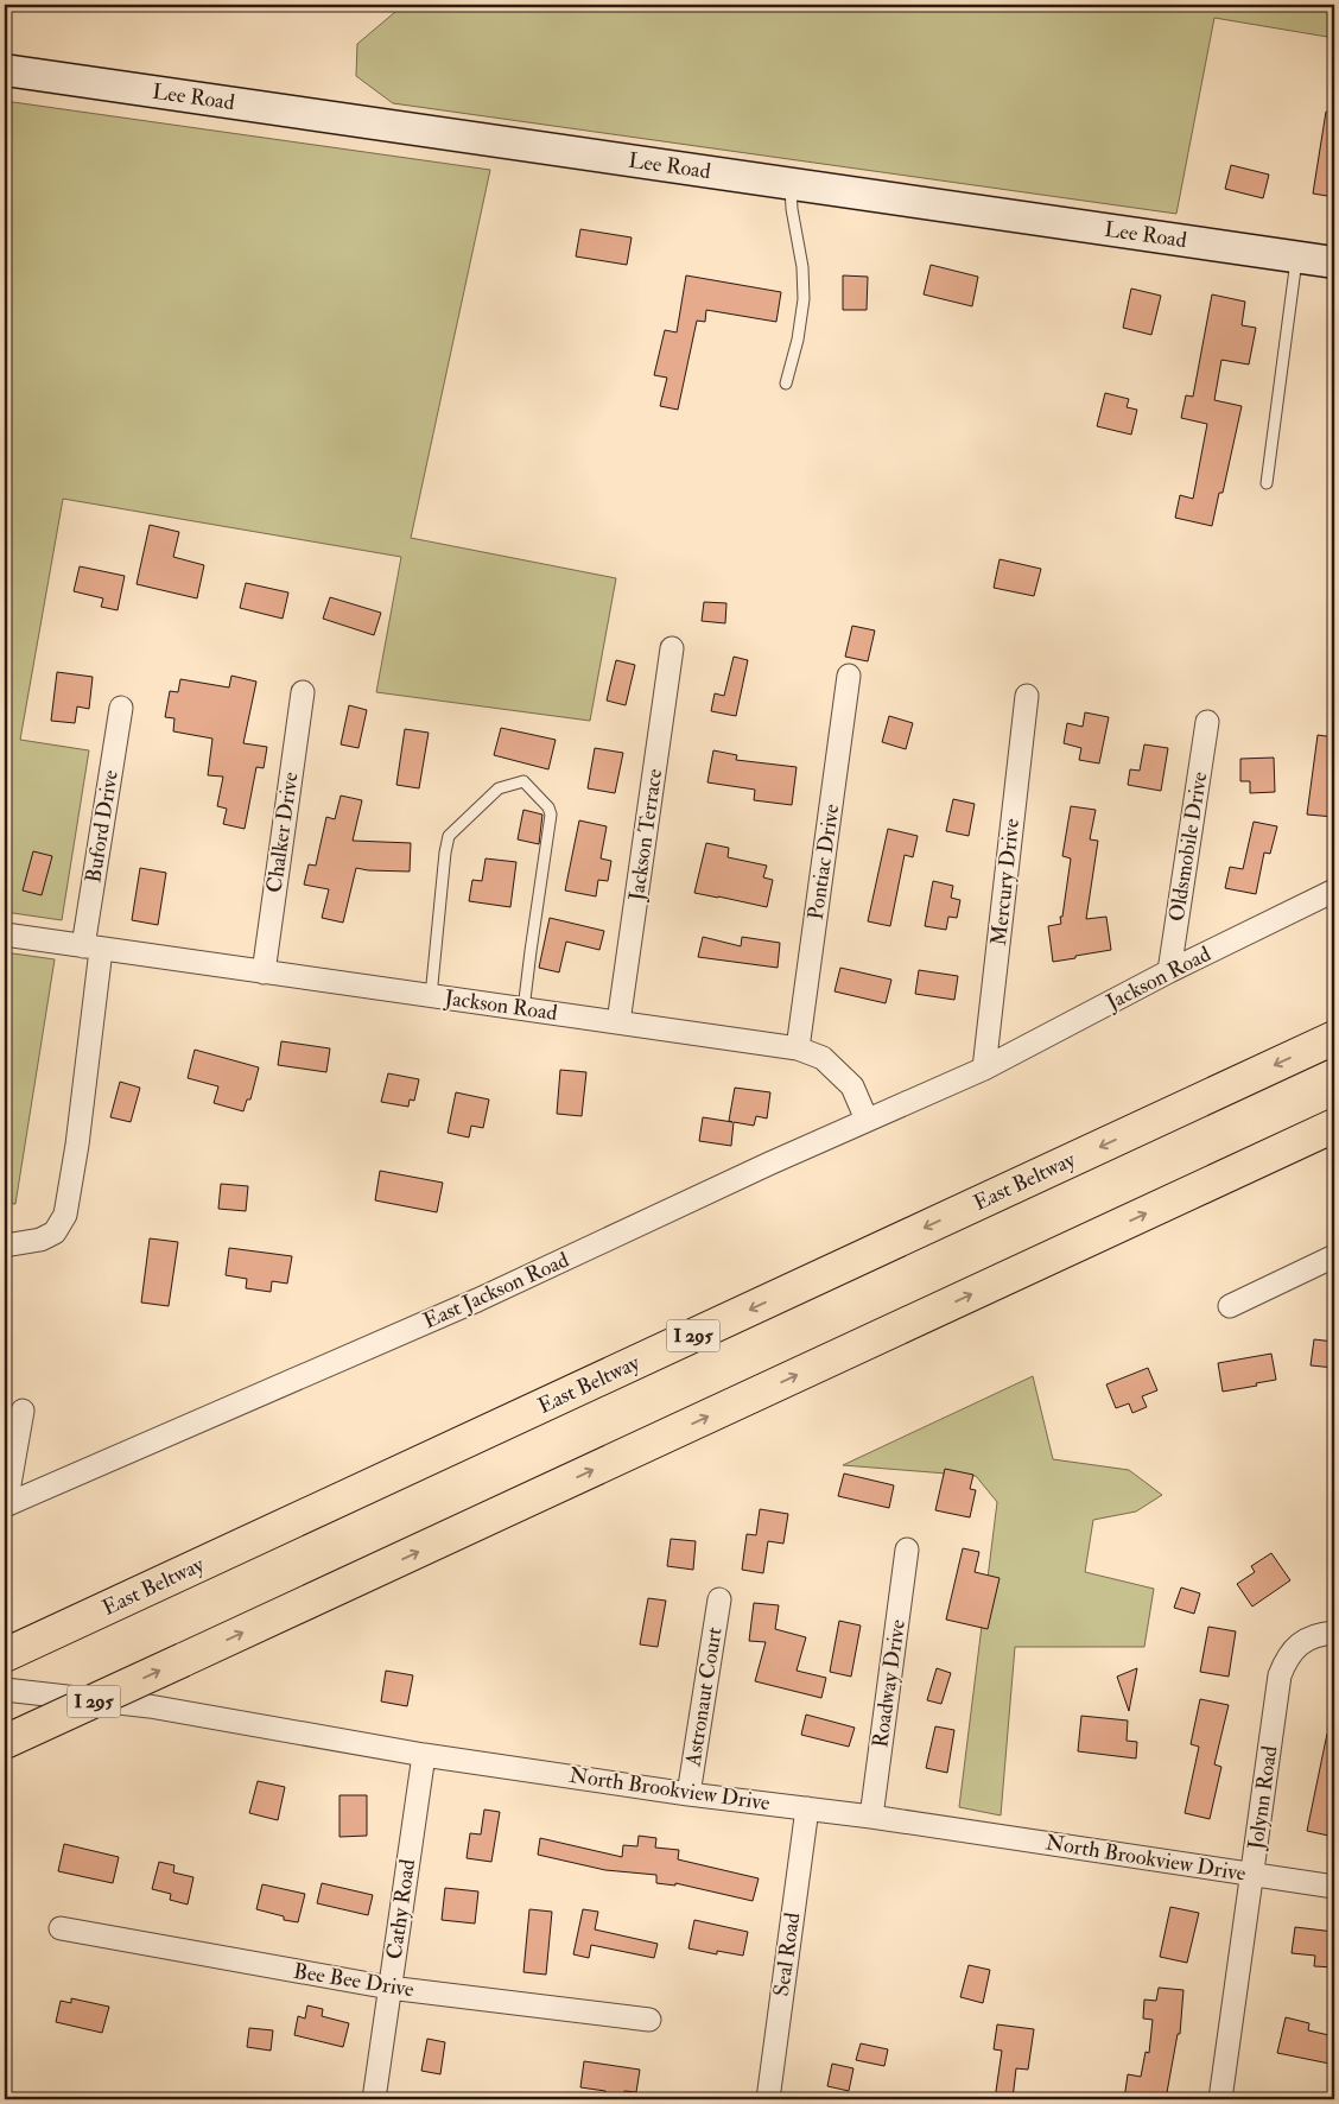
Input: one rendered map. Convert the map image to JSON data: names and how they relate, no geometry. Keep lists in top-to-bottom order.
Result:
{
  "streets": {
    "highway": ["East Beltway", "I 295"],
    "street": [
      "Lee Road",
      "Buford Drive",
      "Chalker Drive",
      "Jackson Terrace",
      "Oldsmobile Drive",
      "Pontiac Drive",
      "Mercury Drive",
      "Jackson Road",
      "East Jackson Road",
      "Roadway Drive",
      "Astronaut Court",
      "North Brookview Drive",
      "Jolynn Road",
      "Cathy Road",
      "Seal Road",
      "Bee Bee Drive"
    ]
  },
  "crossings": [
    ["Buford Drive", "Jackson Road"],
    ["Chalker Drive", "Jackson Road"],
    ["Jackson Terrace", "Jackson Road"],
    ["Oldsmobile Drive", "Jackson Road"],
    ["Pontiac Drive", "Jackson Road"],
    ["Mercury Drive", "Jackson Road"],
    ["Mercury Drive", "East Jackson Road"],
    ["Jackson Road", "East Jackson Road"],
    ["Roadway Drive", "North Brookview Drive"],
    ["Astronaut Court", "North Brookview Drive"],
    ["North Brookview Drive", "Jolynn Road"],
    ["North Brookview Drive", "Cathy Road"],
    ["North Brookview Drive", "Seal Road"],
    ["Cathy Road", "Bee Bee Drive"]
  ]
}
